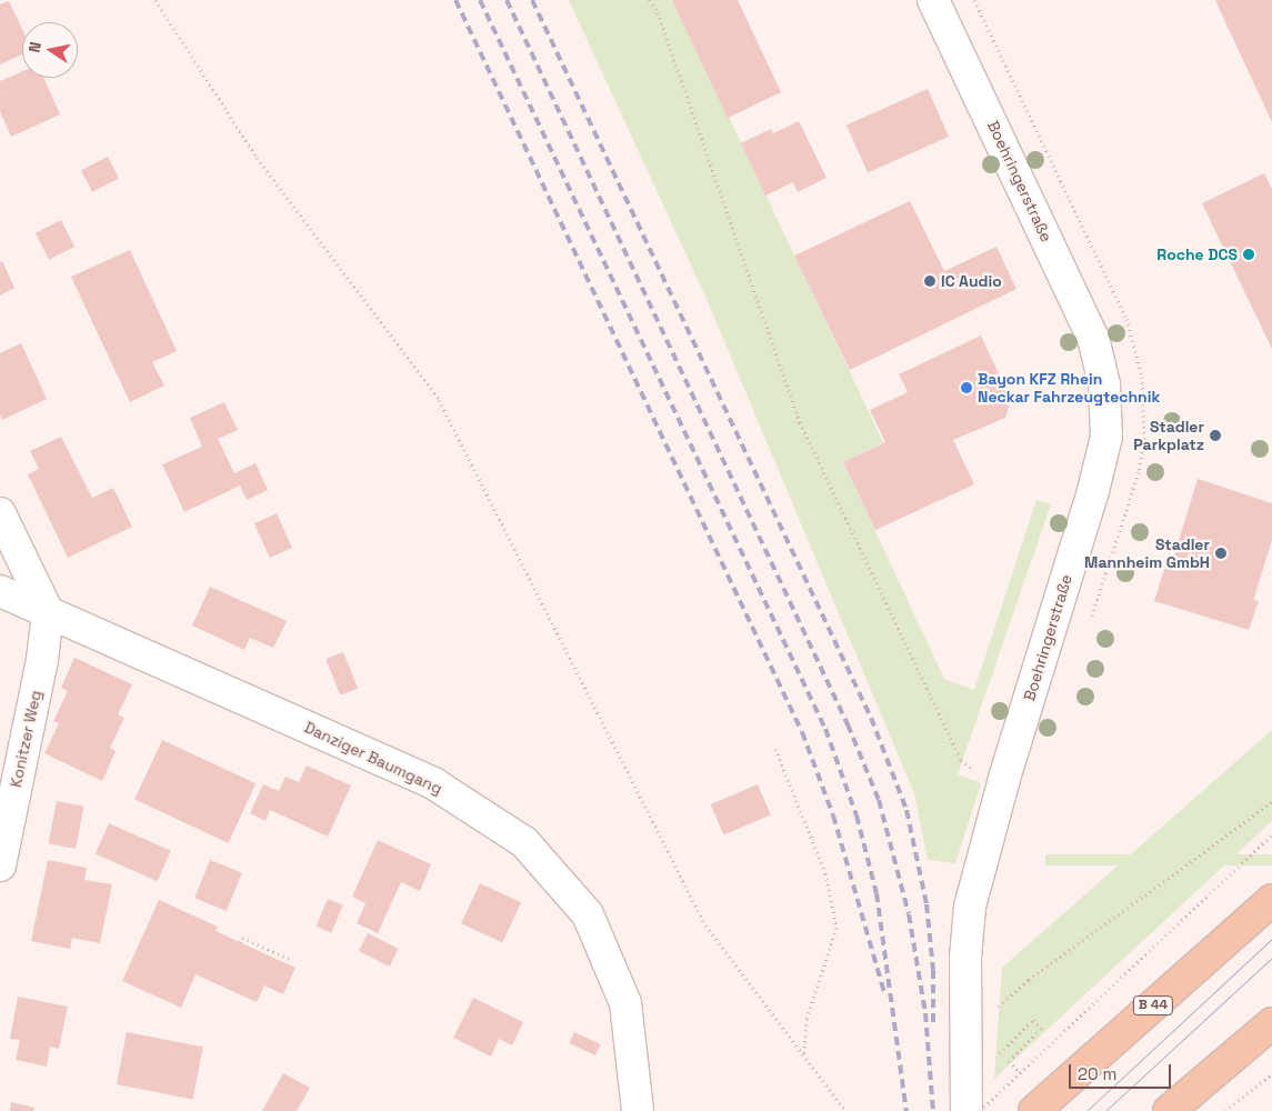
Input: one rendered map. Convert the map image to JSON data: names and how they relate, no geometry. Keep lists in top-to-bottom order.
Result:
{
  "streets": {
    "main road": ["B 44"],
    "street": ["Boehringerstraße", "Konitzer Weg", "Danziger Baumgang"]
  },
  "crossings": [
    ["Konitzer Weg", "Danziger Baumgang"]
  ],
  "places": [
    "Roche DCS",
    "IC Audio",
    "Bayon KFZ Rhein Neckar Fahrzeugtechnik",
    "Stadler Parkplatz",
    "Stadler Mannheim GmbH"
  ],
  "scale_bar": "20 m",
  "north": "left"
}
